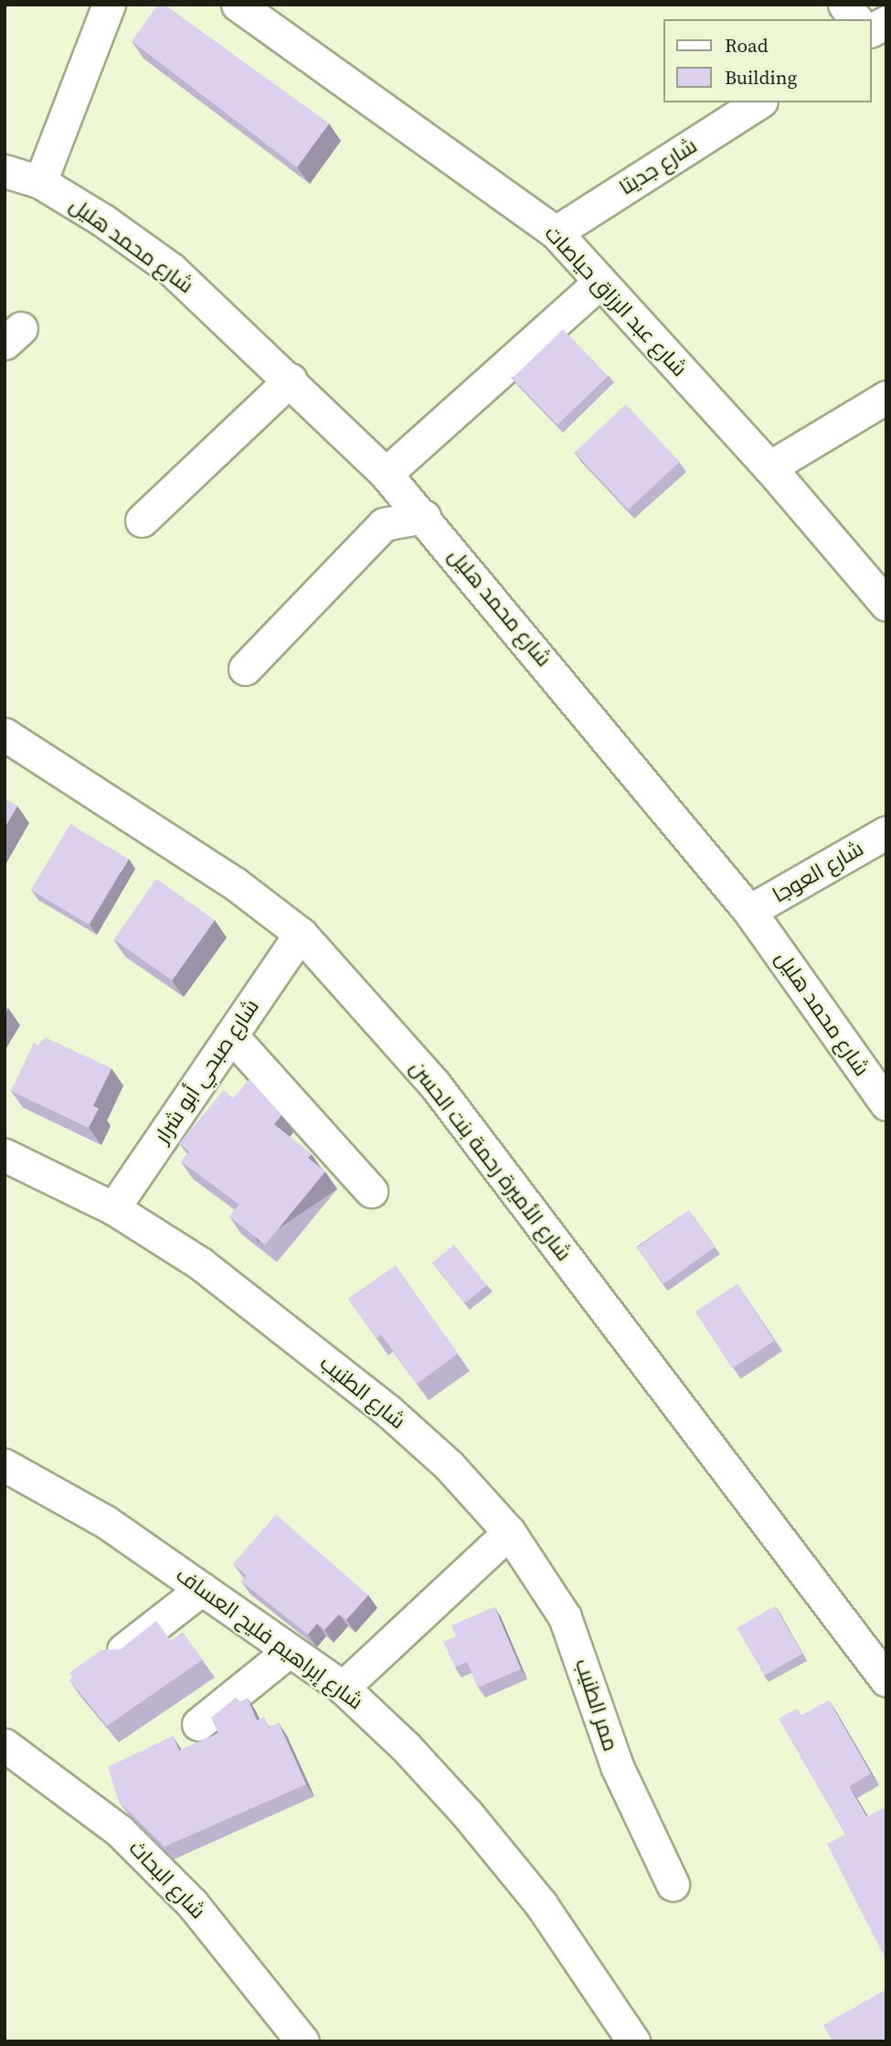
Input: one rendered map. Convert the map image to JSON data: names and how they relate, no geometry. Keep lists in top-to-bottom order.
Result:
{
  "streets": {
    "street": [
      "شارع جديتا",
      "شارع محمد هليل",
      "شارع عبد الرزاق حياصات",
      "شارع العوجا",
      "شارع صبحي أبو شرار",
      "شارع الأميرة رحمة بنت الحسن",
      "شارع الطنيب",
      "شارع إبراهيم فليح العساف",
      "ممر الطنيب",
      "شارع البحاث"
    ]
  },
  "crossings": [
    ["شارع جديتا", "شارع عبد الرزاق حياصات"],
    ["شارع محمد هليل", "شارع العوجا"],
    ["شارع صبحي أبو شرار", "شارع الأميرة رحمة بنت الحسن"],
    ["شارع صبحي أبو شرار", "شارع الطنيب"],
    ["شارع الطنيب", "ممر الطنيب"]
  ],
  "legend": ["Road", "Building"]
}
